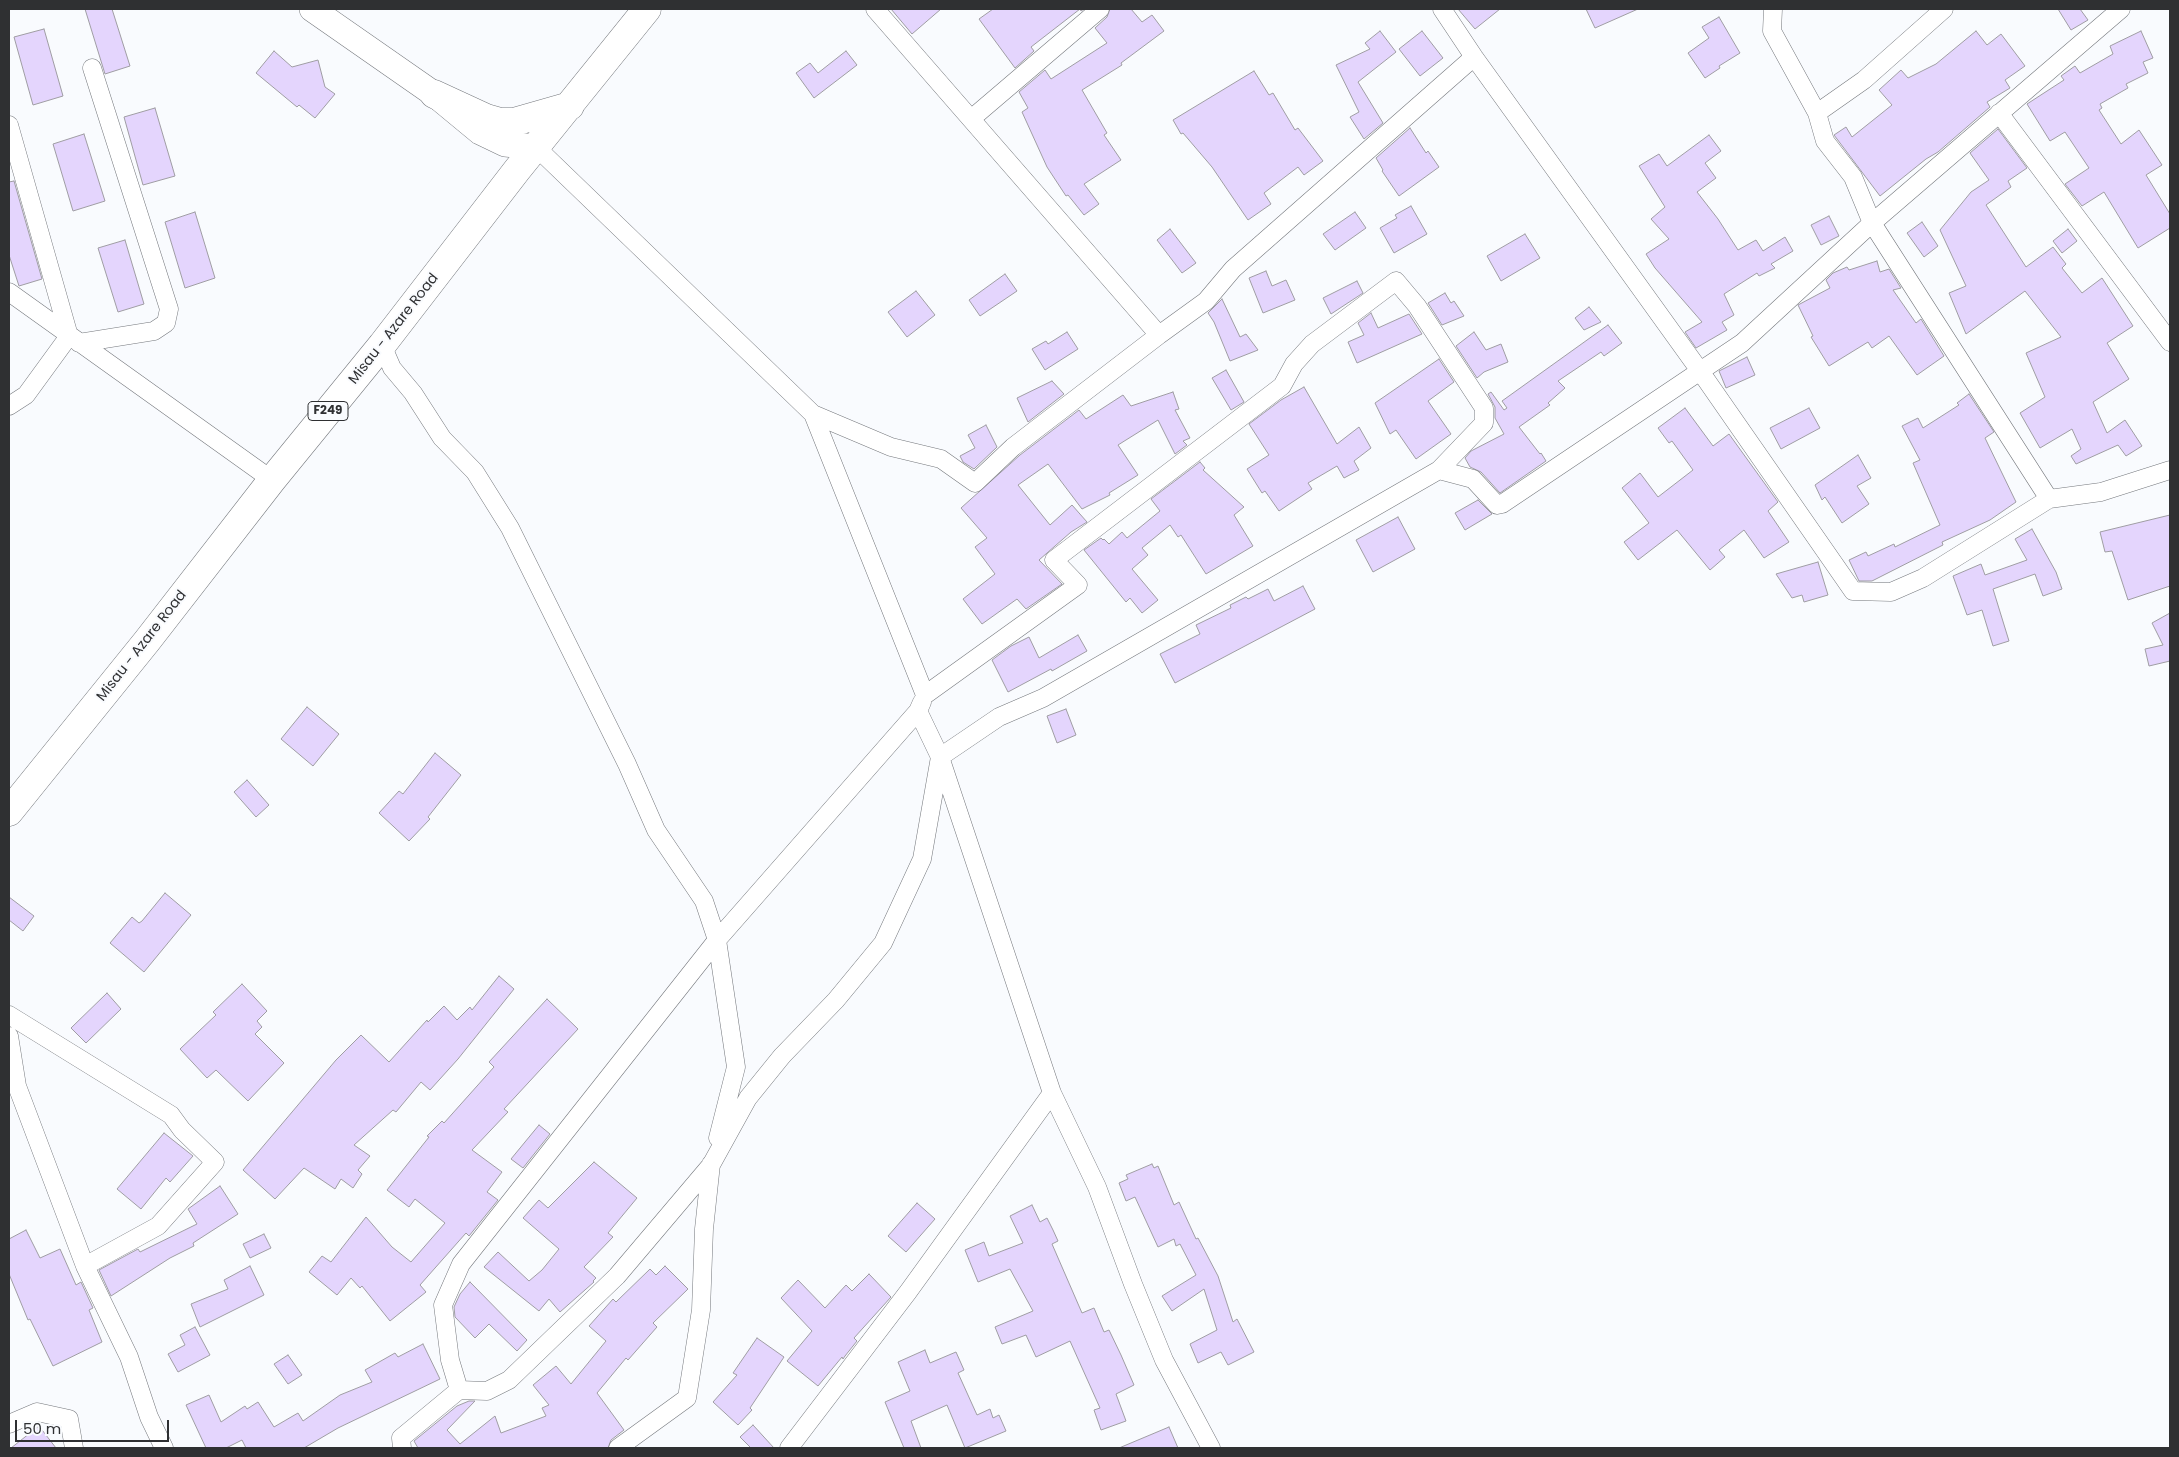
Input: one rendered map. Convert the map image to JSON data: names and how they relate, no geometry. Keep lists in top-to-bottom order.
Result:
{
  "streets": {
    "main road": ["Misau - Azare Road", "F249"]
  },
  "scale_bar": "50 m"
}
